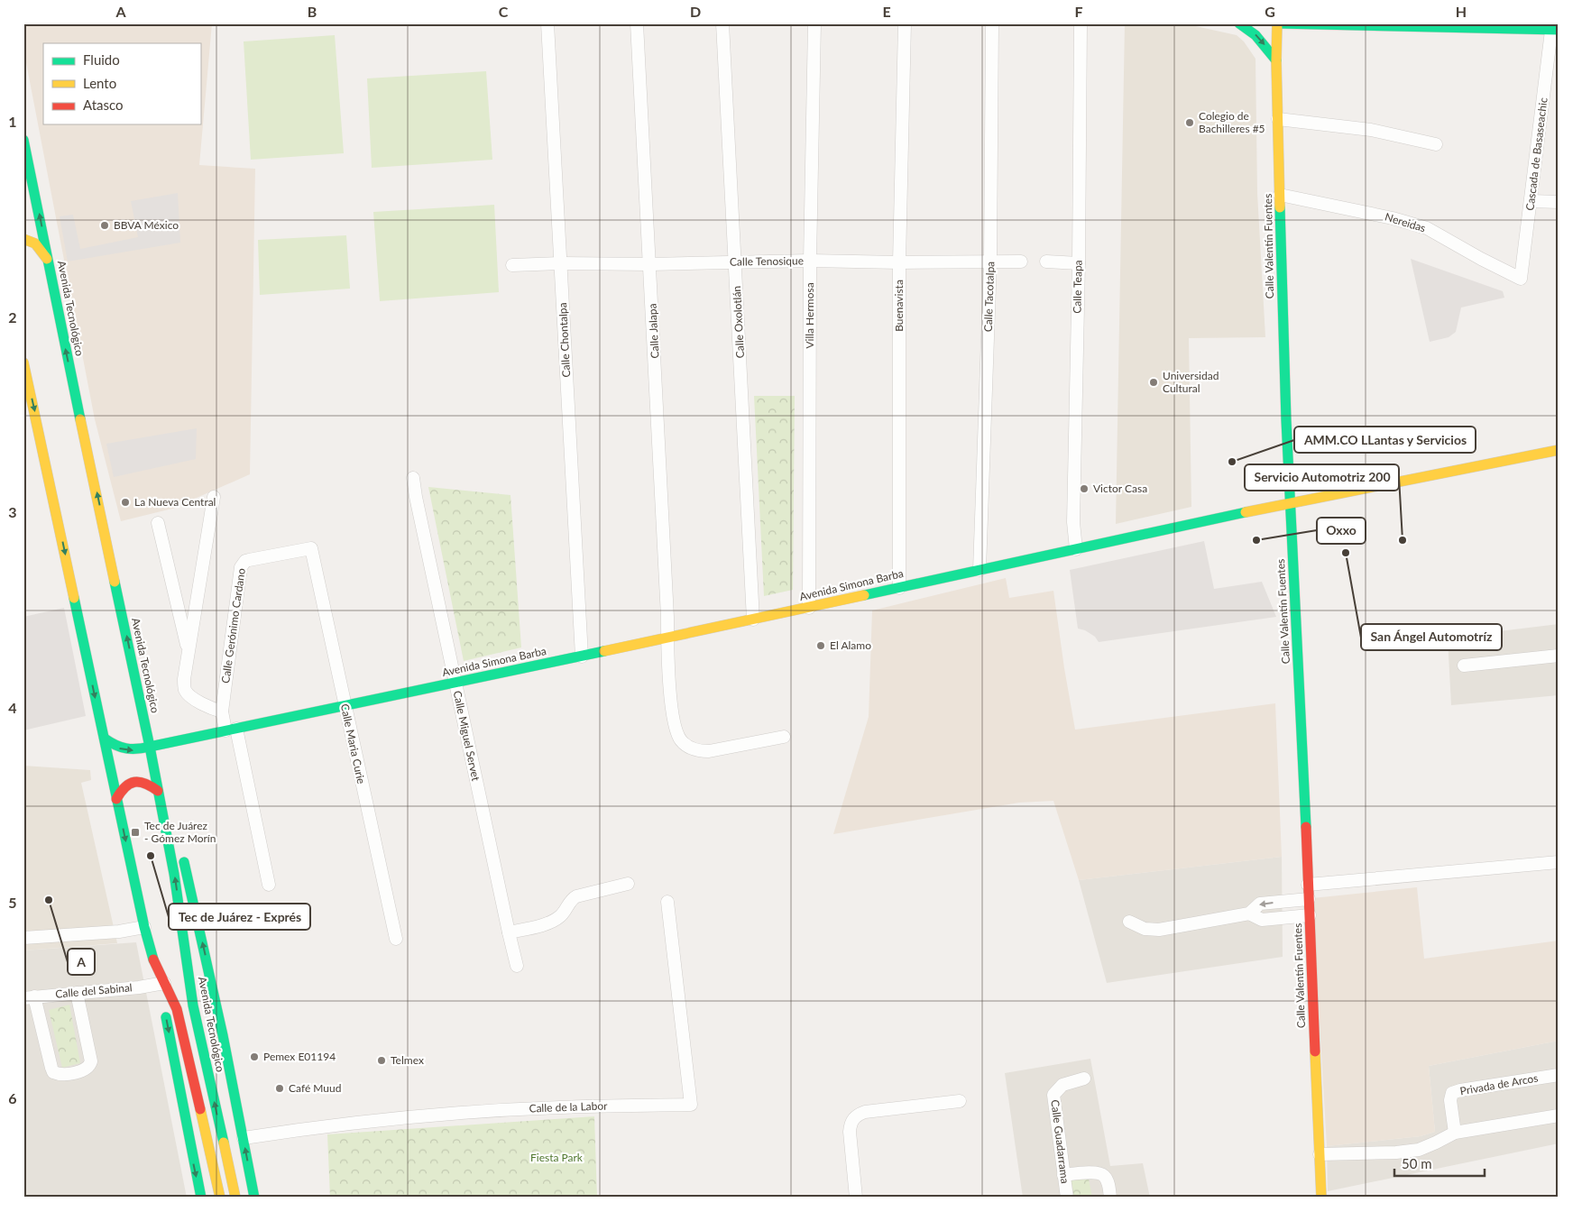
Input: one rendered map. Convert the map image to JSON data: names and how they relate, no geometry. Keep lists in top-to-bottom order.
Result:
{
  "streets": {
    "main road": ["Calle Valentín Fuentes", "Avenida Tecnológico", "Avenida Simona Barba"],
    "street": [
      "Cascada de Basaseachic",
      "Nereidas",
      "Calle Tenosique",
      "Calle Teapa",
      "Calle Tacotalpa",
      "Buenavista",
      "Villa Hermosa",
      "Calle Oxolotlán",
      "Calle Jalapa",
      "Calle Chontalpa",
      "Calle Gerónimo Cardano",
      "Calle Miguel Servet",
      "Calle Maria Curie",
      "Calle del Sabinal",
      "Privada de Arcos",
      "Calle de la Labor",
      "Calle Guadarrama"
    ]
  },
  "crossings": [
    ["Cascada de Basaseachic", "Nereidas"],
    ["Nereidas", "Calle Valentín Fuentes"],
    ["Calle Valentín Fuentes", "Avenida Simona Barba"],
    ["Calle Tenosique", "Calle Tacotalpa"],
    ["Calle Tenosique", "Buenavista"],
    ["Calle Tenosique", "Villa Hermosa"],
    ["Calle Tenosique", "Calle Oxolotlán"],
    ["Calle Tenosique", "Calle Jalapa"],
    ["Calle Tenosique", "Calle Chontalpa"],
    ["Calle Teapa", "Avenida Simona Barba"],
    ["Calle Tacotalpa", "Avenida Simona Barba"],
    ["Buenavista", "Avenida Simona Barba"],
    ["Avenida Tecnológico", "Avenida Simona Barba"],
    ["Villa Hermosa", "Avenida Simona Barba"],
    ["Calle Oxolotlán", "Avenida Simona Barba"],
    ["Calle Jalapa", "Avenida Simona Barba"],
    ["Calle Chontalpa", "Avenida Simona Barba"],
    ["Avenida Simona Barba", "Calle Gerónimo Cardano"],
    ["Avenida Simona Barba", "Calle Miguel Servet"],
    ["Avenida Simona Barba", "Calle Maria Curie"],
    ["Calle Gerónimo Cardano", "Calle Maria Curie"]
  ],
  "parks": ["Fiesta Park"],
  "places": {
    "other": [
      "Colegio de Bachilleres #5",
      "BBVA México",
      "Universidad Cultural",
      "AMM.CO LLantas y Servicios",
      "Victor Casa",
      "La Nueva Central",
      "Oxxo",
      "Servicio Automotriz 200",
      "San Ángel Automotríz",
      "El Alamo",
      "Tec de Juárez - Exprés",
      "A",
      "Pemex E01194",
      "Telmex",
      "Café Muud"
    ],
    "transit": ["Tec de Juárez - Gómez Morín"]
  },
  "legend": ["Fluido", "Lento", "Atasco"],
  "scale_bar": "50 m",
  "grid": {
    "columns": [
      "A",
      "B",
      "C",
      "D",
      "E",
      "F",
      "G",
      "H"
    ],
    "rows": [
      "1",
      "2",
      "3",
      "4",
      "5",
      "6"
    ]
  }
}
